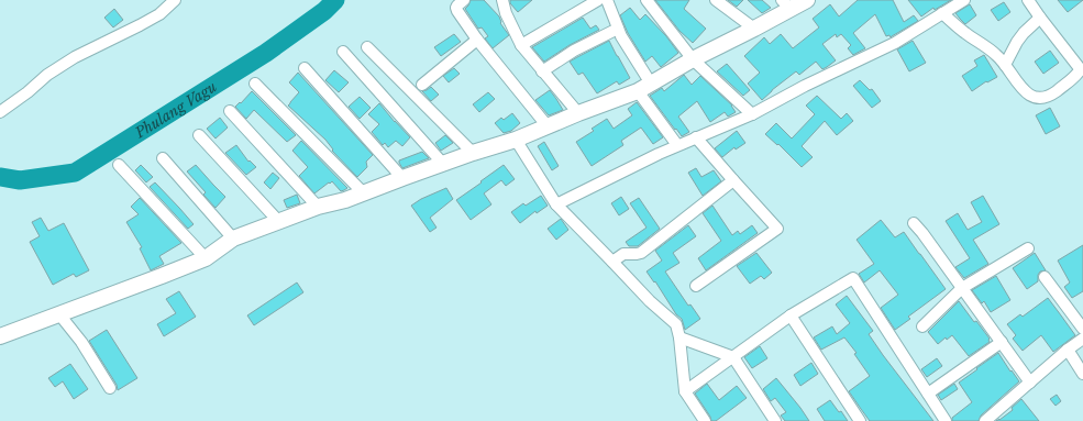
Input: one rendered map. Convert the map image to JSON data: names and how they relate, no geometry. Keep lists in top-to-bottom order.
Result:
{
  "water": ["Phulang Vagu"]
}
